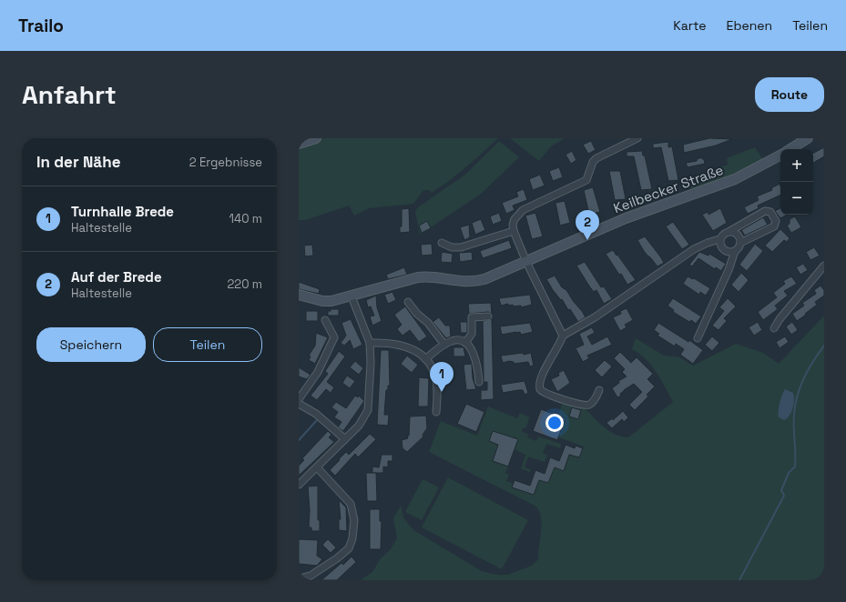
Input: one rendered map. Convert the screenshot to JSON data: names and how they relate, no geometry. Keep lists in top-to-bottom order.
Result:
{
  "streets": {
    "main road": ["Keilbecker Straße"]
  },
  "page": {
    "header": "Trailo",
    "nav": ["Karte", "Ebenen", "Teilen"],
    "buttons": [
      "Route",
      ["Speichern", "Teilen"]
    ],
    "title": "Anfahrt",
    "heading": ["In der Nähe", "2 Ergebnisse"],
    "map_buttons": ["+", "−"],
    "list": [
      {
        "mark": "1",
        "name": "Turnhalle Brede",
        "note": "Haltestelle",
        "value": "140 m"
      },
      {
        "mark": "2",
        "name": "Auf der Brede",
        "note": "Haltestelle",
        "value": "220 m"
      }
    ],
    "pins": ["2", "1"]
  }
}
